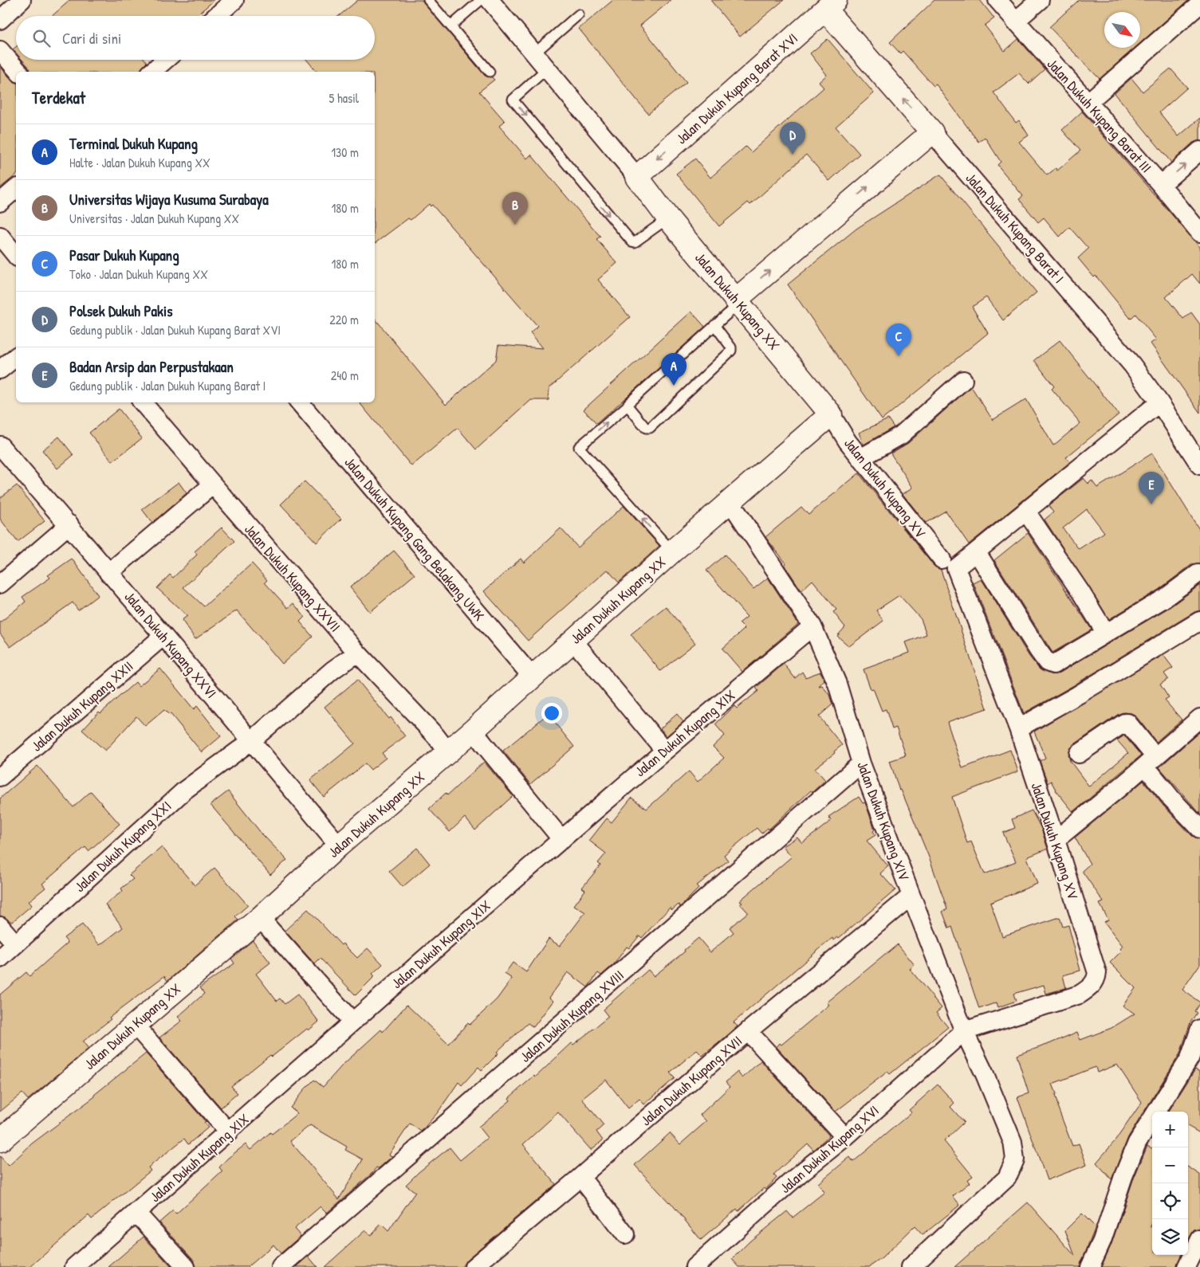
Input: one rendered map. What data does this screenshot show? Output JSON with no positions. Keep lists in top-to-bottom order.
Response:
{
  "streets": {
    "street": [
      "Jalan Dukuh Kupang Barat XVI",
      "Jalan Dukuh Kupang Barat III",
      "Jalan Dukuh Kupang Barat I",
      "Jalan Dukuh Kupang XX",
      "Jalan Dukuh Kupang XV",
      "Jalan Dukuh Kupang Gang Belakang UWK",
      "Jalan Dukuh Kupang XXVII",
      "Jalan Dukuh Kupang XXVI",
      "Jalan Dukuh Kupang XXII",
      "Jalan Dukuh Kupang XIX",
      "Jalan Dukuh Kupang XIV",
      "Jalan Dukuh Kupang XXI",
      "Jalan Dukuh Kupang XVIII",
      "Jalan Dukuh Kupang XVII",
      "Jalan Dukuh Kupang XVI"
    ]
  },
  "crossings": [
    ["Jalan Dukuh Kupang Barat XVI", "Jalan Dukuh Kupang Barat I"],
    ["Jalan Dukuh Kupang Barat XVI", "Jalan Dukuh Kupang XX"],
    ["Jalan Dukuh Kupang XX", "Jalan Dukuh Kupang XV"],
    ["Jalan Dukuh Kupang XX", "Jalan Dukuh Kupang Gang Belakang UWK"],
    ["Jalan Dukuh Kupang XX", "Jalan Dukuh Kupang XXVII"],
    ["Jalan Dukuh Kupang XX", "Jalan Dukuh Kupang XXVI"],
    ["Jalan Dukuh Kupang XX", "Jalan Dukuh Kupang XIV"],
    ["Jalan Dukuh Kupang XV", "Jalan Dukuh Kupang XIV"],
    ["Jalan Dukuh Kupang XV", "Jalan Dukuh Kupang XVI"],
    ["Jalan Dukuh Kupang XXVII", "Jalan Dukuh Kupang XXI"],
    ["Jalan Dukuh Kupang XXVI", "Jalan Dukuh Kupang XXII"],
    ["Jalan Dukuh Kupang XXVI", "Jalan Dukuh Kupang XXI"],
    ["Jalan Dukuh Kupang XIX", "Jalan Dukuh Kupang XIV"],
    ["Jalan Dukuh Kupang XIV", "Jalan Dukuh Kupang XVIII"],
    ["Jalan Dukuh Kupang XIV", "Jalan Dukuh Kupang XVII"],
    ["Jalan Dukuh Kupang XIV", "Jalan Dukuh Kupang XVI"]
  ],
  "north": "bottom right",
  "page": {
    "search": "Cari di sini",
    "heading": ["Terdekat", "5 hasil"],
    "pins": [
      "D",
      "B",
      "C",
      "A",
      "E"
    ],
    "list": [
      {
        "mark": "A",
        "name": "Terminal Dukuh Kupang",
        "note": "Halte · Jalan Dukuh Kupang XX",
        "value": "130 m"
      },
      {
        "mark": "B",
        "name": "Universitas Wijaya Kusuma Surabaya",
        "note": "Universitas · Jalan Dukuh Kupang XX",
        "value": "180 m"
      },
      {
        "mark": "C",
        "name": "Pasar Dukuh Kupang",
        "note": "Toko · Jalan Dukuh Kupang XX",
        "value": "180 m"
      },
      {
        "mark": "D",
        "name": "Polsek Dukuh Pakis",
        "note": "Gedung publik · Jalan Dukuh Kupang Barat XVI",
        "value": "220 m"
      },
      {
        "mark": "E",
        "name": "Badan Arsip dan Perpustakaan",
        "note": "Gedung publik · Jalan Dukuh Kupang Barat I",
        "value": "240 m"
      }
    ],
    "map_buttons": ["+", "−"]
  }
}
